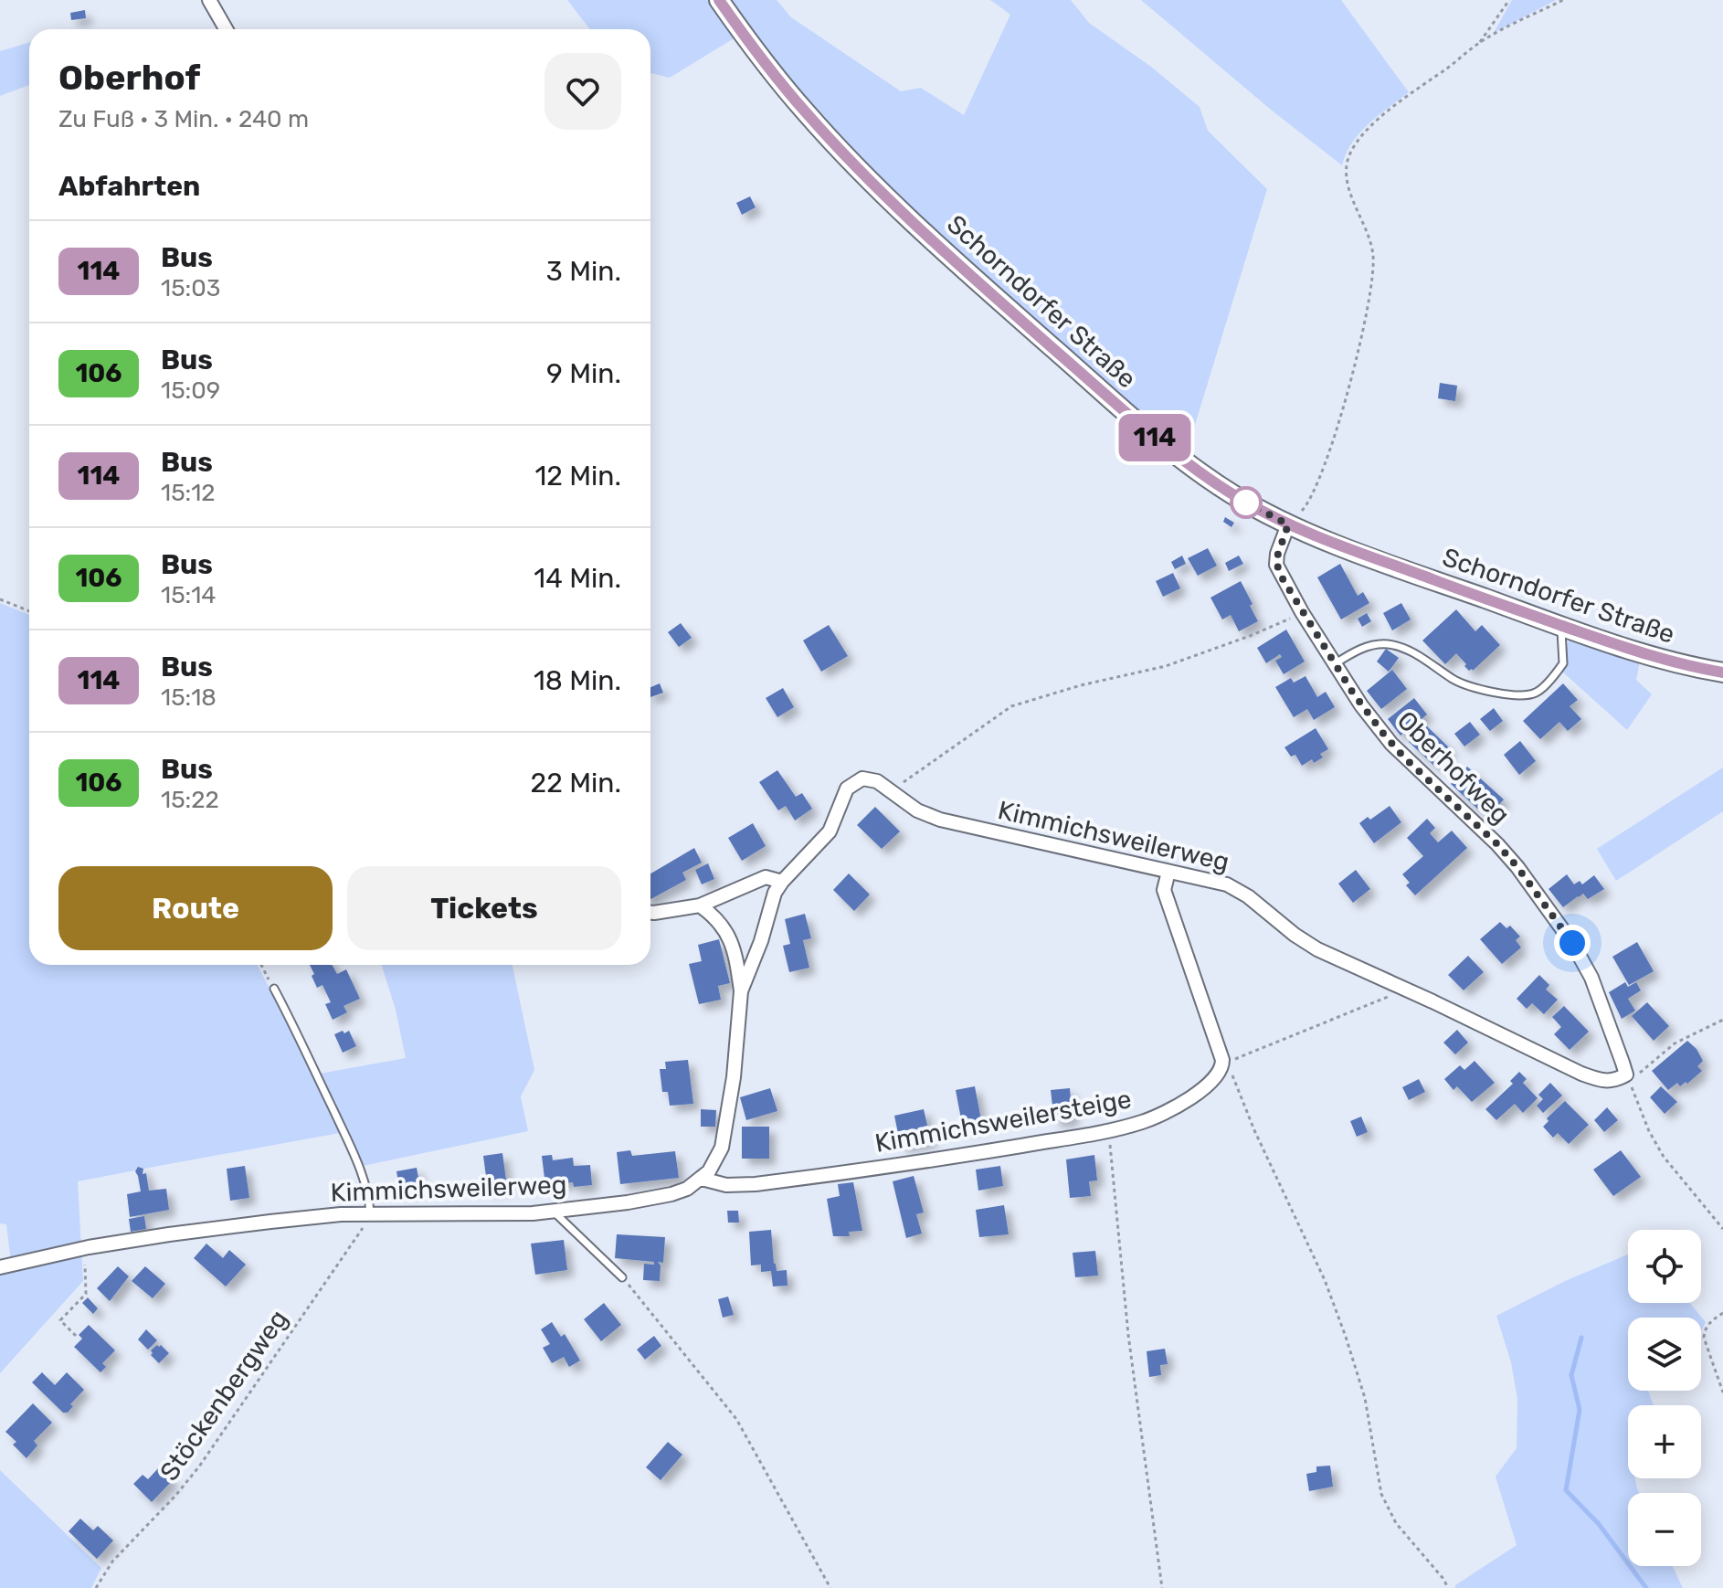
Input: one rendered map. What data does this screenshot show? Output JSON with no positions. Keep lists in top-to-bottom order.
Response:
{
  "streets": {
    "main road": ["Schorndorfer Straße"],
    "street": ["Oberhofweg", "Kimmichsweilerweg", "Kimmichsweilersteige"],
    "path": ["Stöckenbergweg"]
  },
  "crossings": [
    ["Schorndorfer Straße", "Oberhofweg"],
    ["Oberhofweg", "Kimmichsweilerweg"],
    ["Kimmichsweilerweg", "Kimmichsweilersteige"],
    ["Kimmichsweilerweg", "Stöckenbergweg"]
  ],
  "lines": ["bus line 114"],
  "page": {
    "on_map": "114",
    "heading": [
      ["Oberhof", "Zu Fuß · 3 Min. · 240 m"],
      "Abfahrten"
    ],
    "list": [
      {
        "mark": "114",
        "name": "Bus",
        "note": "15:03",
        "value": "3 Min."
      },
      {
        "mark": "106",
        "name": "Bus",
        "note": "15:09",
        "value": "9 Min."
      },
      {
        "mark": "114",
        "name": "Bus",
        "note": "15:12",
        "value": "12 Min."
      },
      {
        "mark": "106",
        "name": "Bus",
        "note": "15:14",
        "value": "14 Min."
      },
      {
        "mark": "114",
        "name": "Bus",
        "note": "15:18",
        "value": "18 Min."
      },
      {
        "mark": "106",
        "name": "Bus",
        "note": "15:22",
        "value": "22 Min."
      }
    ],
    "buttons": ["Route", "Tickets"],
    "map_buttons": ["+", "−"]
  }
}
